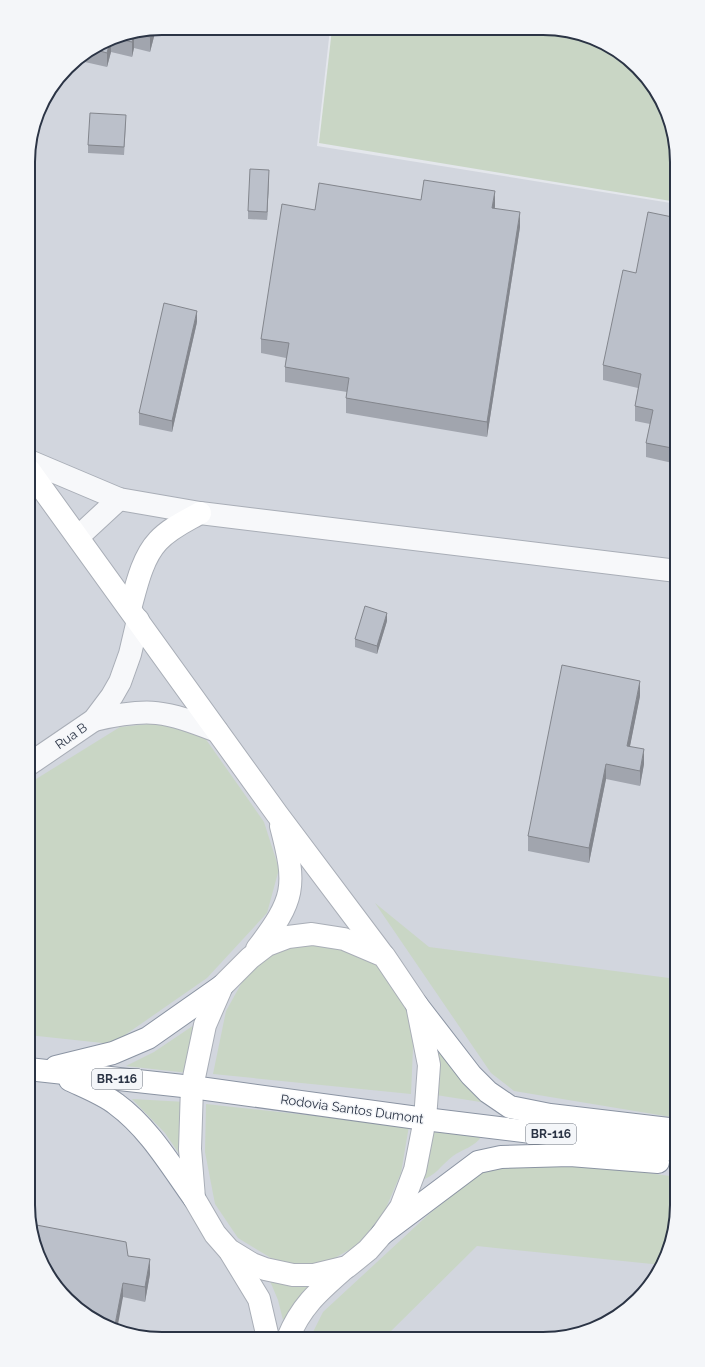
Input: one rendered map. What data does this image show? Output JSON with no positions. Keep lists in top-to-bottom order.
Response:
{
  "streets": {
    "main road": ["BR-116", "Rodovia Santos Dumont"],
    "street": ["Rua B"]
  }
}
